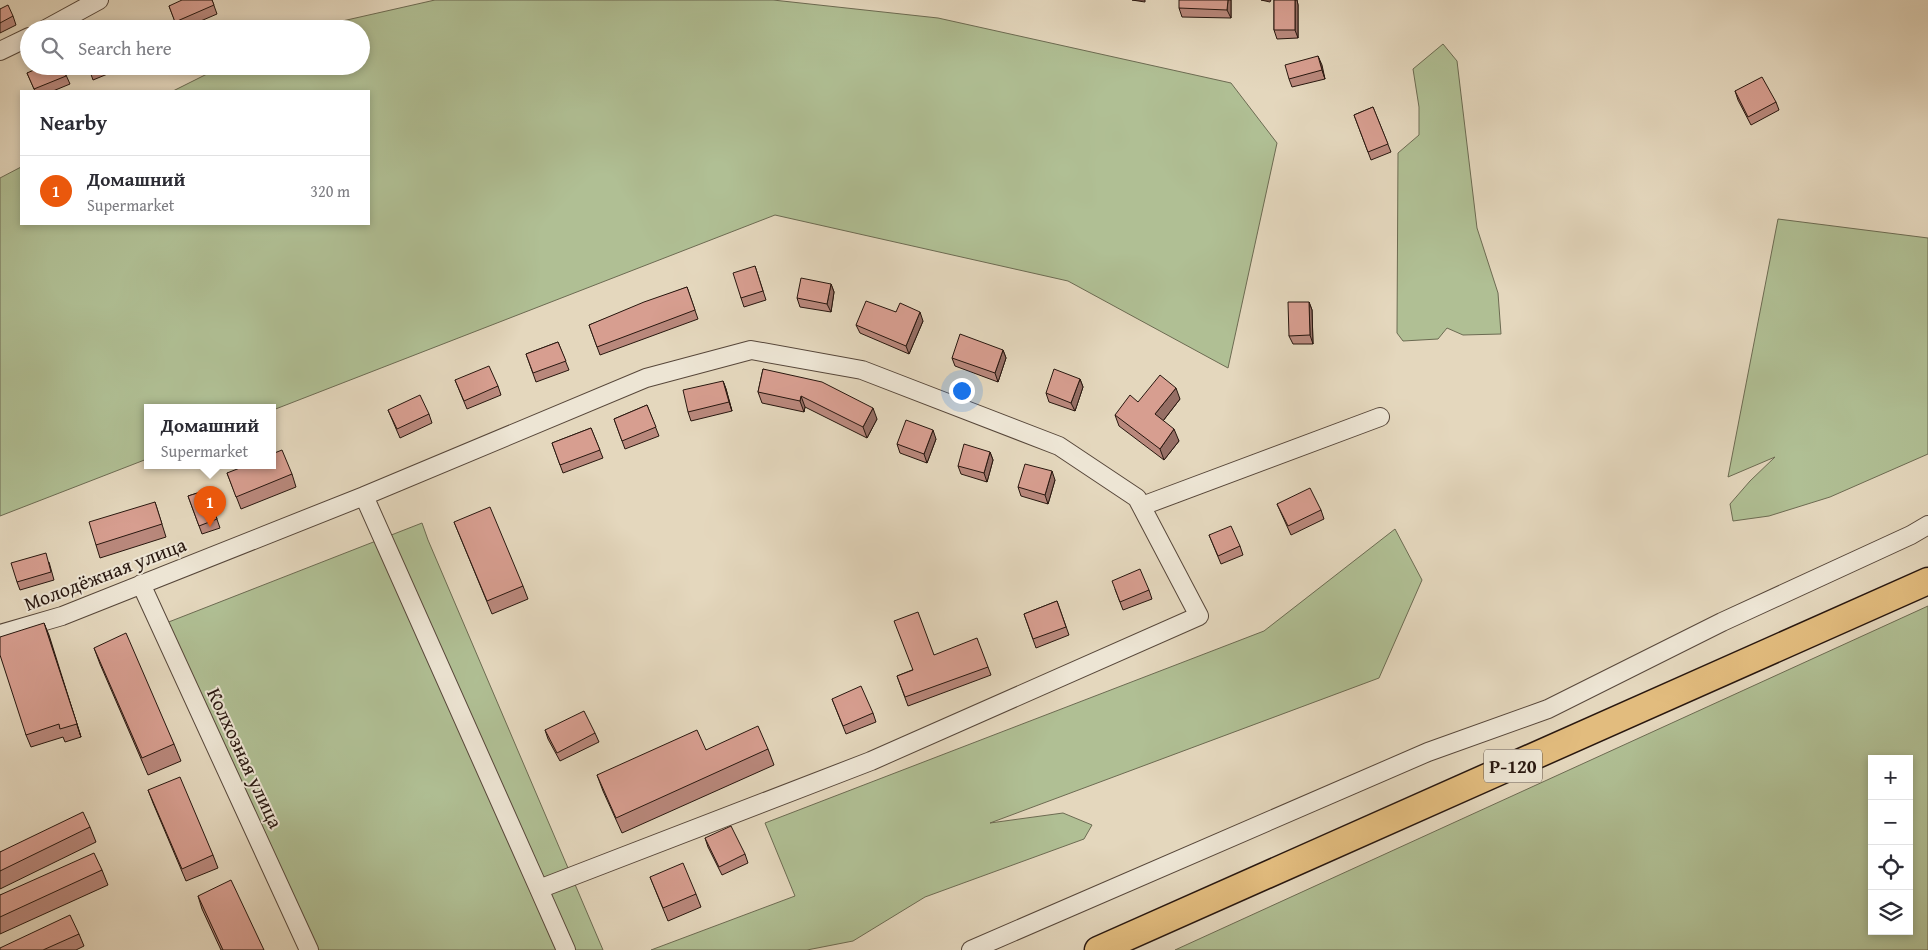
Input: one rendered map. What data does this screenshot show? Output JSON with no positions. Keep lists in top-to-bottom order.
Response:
{
  "streets": {
    "highway": ["Р-120"],
    "street": ["Молодёжная улица", "Колхозная улица"]
  },
  "crossings": [
    ["Молодёжная улица", "Колхозная улица"]
  ],
  "page": {
    "search": "Search here",
    "heading": "Nearby",
    "list": [
      {
        "mark": "1",
        "name": "Домашний",
        "note": "Supermarket",
        "value": "320 m"
      }
    ],
    "popup": ["Домашний", "Supermarket"],
    "pins": "1",
    "map_buttons": ["+", "−"]
  }
}
